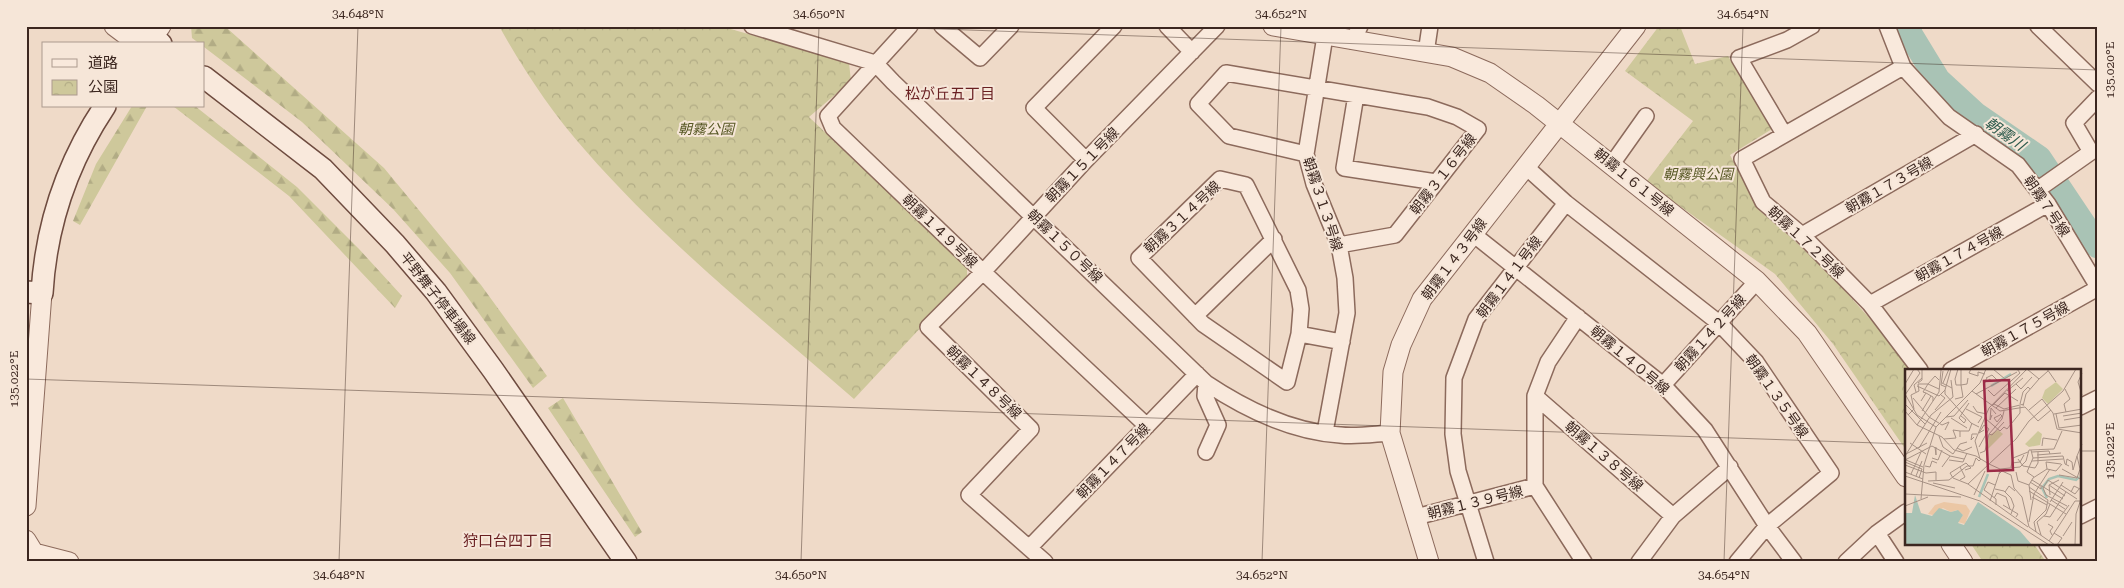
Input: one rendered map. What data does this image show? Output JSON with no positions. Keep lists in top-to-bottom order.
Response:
{
  "streets": {
    "main road": ["平野舞子停車場線"],
    "street": [
      "朝霧１５１号線",
      "朝霧３１６号線",
      "朝霧１６１号線",
      "朝霧１７３号線",
      "朝霧３１３号線",
      "朝霧７号線",
      "朝霧３１４号線",
      "朝霧１４９号線",
      "朝霧１７２号線",
      "朝霧１５０号線",
      "朝霧１７４号線",
      "朝霧１４３号線",
      "朝霧１４１号線",
      "朝霧１７５号線",
      "朝霧１４２号線",
      "朝霧１４０号線",
      "朝霧１４８号線",
      "朝霧１３５号線",
      "朝霧１３８号線",
      "朝霧１４７号線",
      "朝霧１３９号線"
    ]
  },
  "crossings": [
    ["朝霧１５１号線", "朝霧１４９号線"],
    ["朝霧１５１号線", "朝霧１５０号線"],
    ["朝霧１５１号線", "朝霧１４８号線"],
    ["朝霧３１６号線", "朝霧３１３号線"],
    ["朝霧１６１号線", "朝霧３１３号線"],
    ["朝霧１６１号線", "朝霧１４３号線"],
    ["朝霧１６１号線", "朝霧１４２号線"],
    ["朝霧１７３号線", "朝霧７号線"],
    ["朝霧１７３号線", "朝霧１７２号線"],
    ["朝霧３１３号線", "朝霧１５０号線"],
    ["朝霧７号線", "朝霧１７２号線"],
    ["朝霧７号線", "朝霧１７４号線"],
    ["朝霧７号線", "朝霧１７５号線"],
    ["朝霧１４９号線", "朝霧１５０号線"],
    ["朝霧１４９号線", "朝霧１４７号線"],
    ["朝霧１７２号線", "朝霧１７４号線"],
    ["朝霧１５０号線", "朝霧１４３号線"],
    ["朝霧１５０号線", "朝霧１４７号線"],
    ["朝霧１４３号線", "朝霧１４０号線"],
    ["朝霧１４３号線", "朝霧１３５号線"],
    ["朝霧１４３号線", "朝霧１３９号線"],
    ["朝霧１４１号線", "朝霧１４０号線"],
    ["朝霧１４１号線", "朝霧１３５号線"],
    ["朝霧１４１号線", "朝霧１３９号線"],
    ["朝霧１４２号線", "朝霧１４０号線"],
    ["朝霧１４２号線", "朝霧１３５号線"],
    ["朝霧１４０号線", "朝霧１３５号線"],
    ["朝霧１４８号線", "朝霧１４７号線"]
  ],
  "districts": ["松が丘五丁目", "狩口台四丁目"],
  "water": ["朝霧川"],
  "parks": ["朝霧公園", "朝霧興公園"],
  "legend": ["道路", "公園"],
  "coordinates": [
    "34.648°N",
    "34.650°N",
    "34.652°N",
    "34.654°N",
    "135.020°E",
    "135.022°E"
  ]
}
